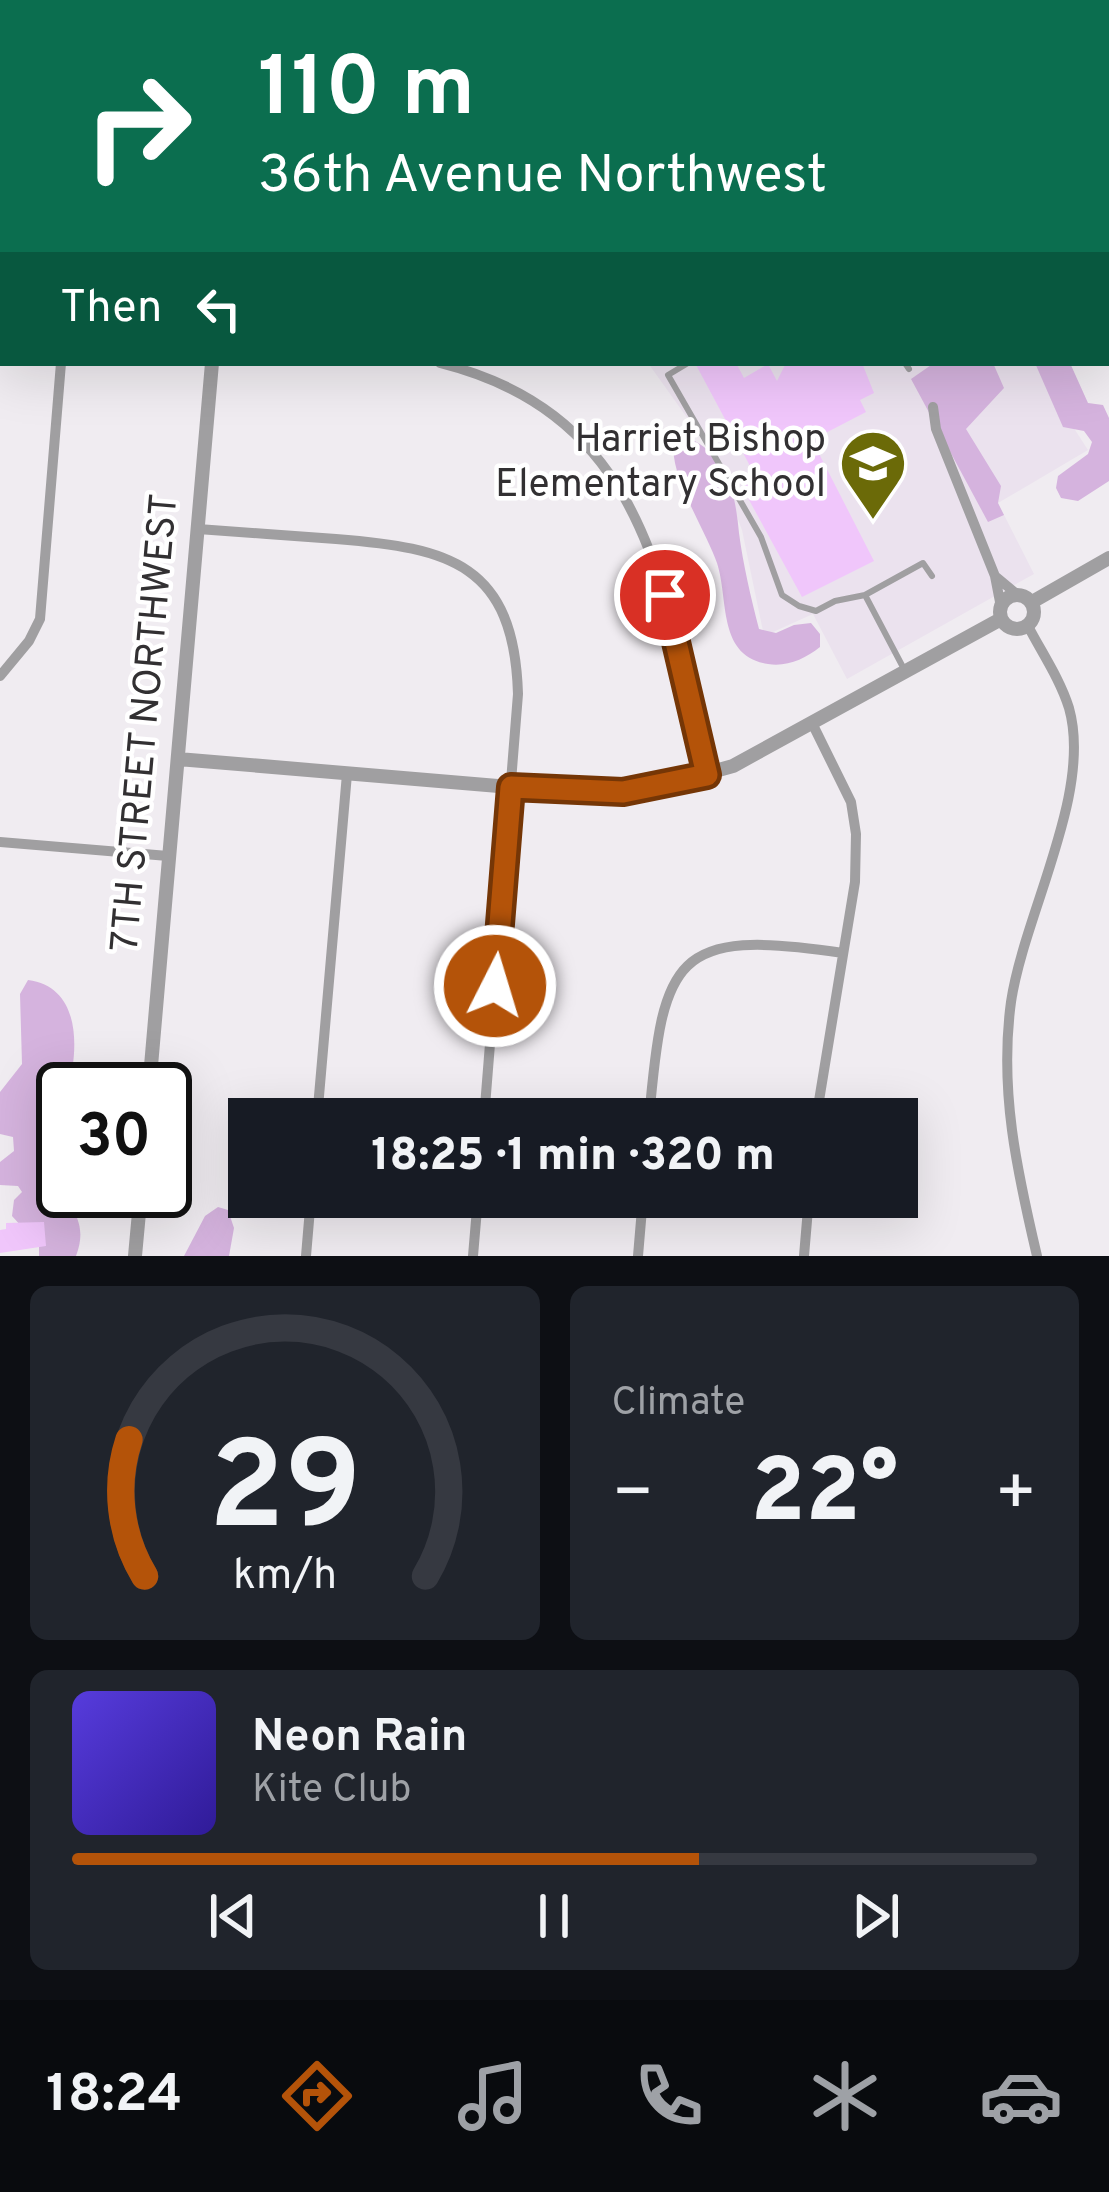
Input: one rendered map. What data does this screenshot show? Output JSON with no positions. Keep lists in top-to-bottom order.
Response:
{
  "streets": {
    "street": ["7TH STREET NORTHWEST"]
  },
  "places": {
    "school or university": ["Harriet Bishop Elementary School"]
  },
  "page": {
    "turn": ["110 m", "36th Avenue Northwest"],
    "then": "Then",
    "limit": "30",
    "trip": "18:25 · 1 min · 320 m",
    "tile": "Climate",
    "heat": ["−", "22°", "+"],
    "song": ["Neon Rain", "Kite Club"],
    "tabs": "18:24",
    "gauge": ["29", "km/h"]
  }
}
